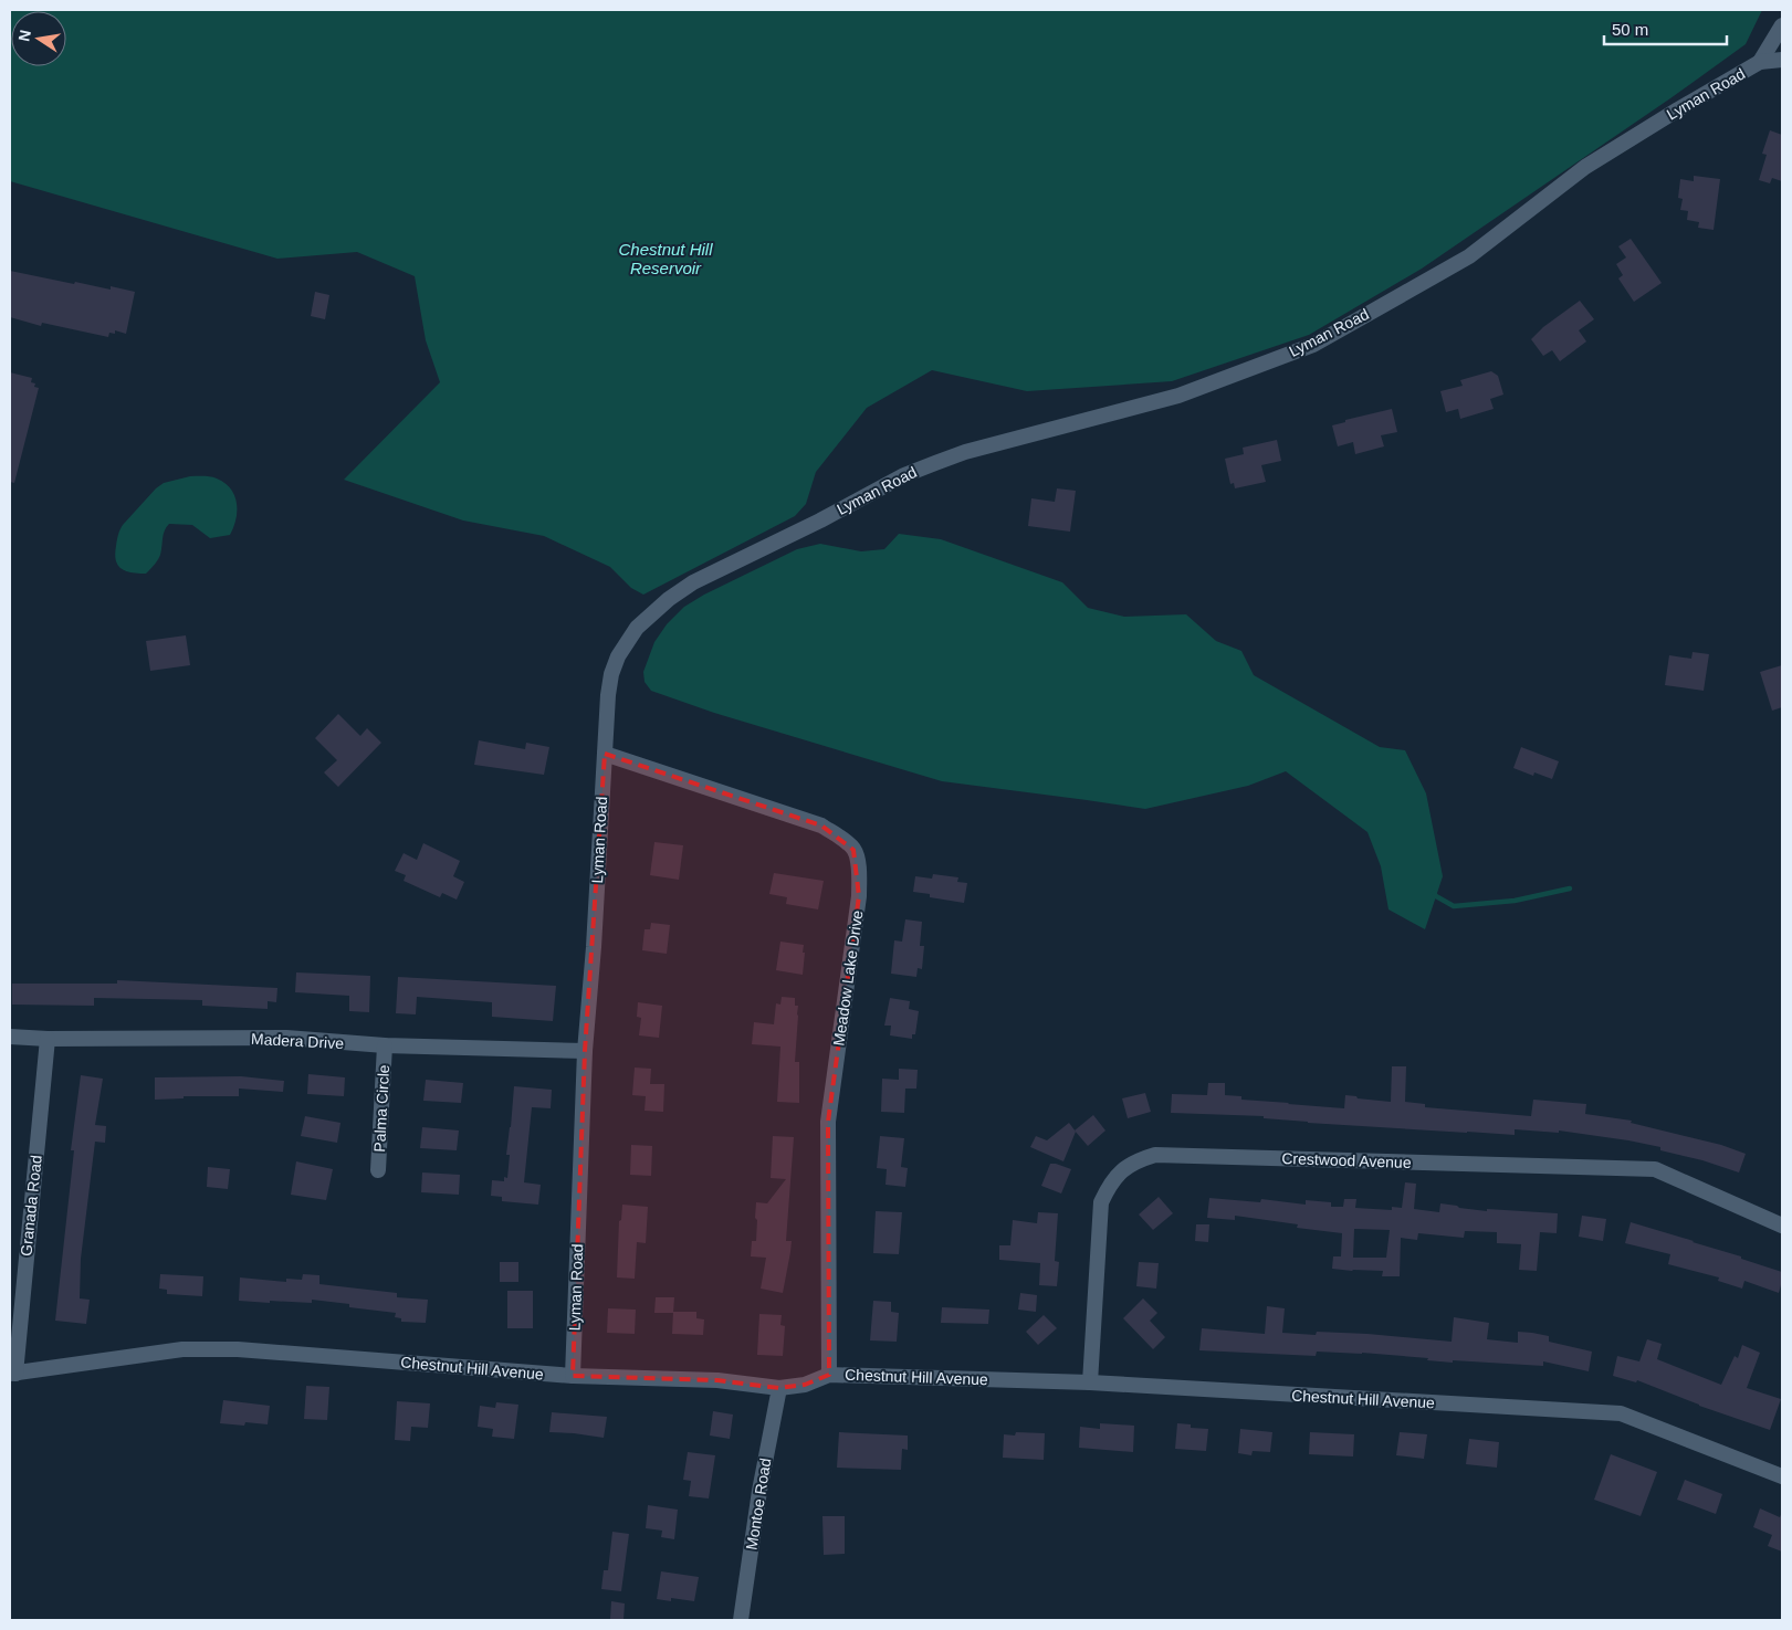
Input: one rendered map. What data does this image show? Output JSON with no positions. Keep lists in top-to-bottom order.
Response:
{
  "streets": {
    "street": [
      "Lyman Road",
      "Meadow Lake Drive",
      "Madera Drive",
      "Palma Circle",
      "Crestwood Avenue",
      "Granada Road",
      "Chestnut Hill Avenue",
      "Montoe Road"
    ]
  },
  "crossings": [
    ["Lyman Road", "Meadow Lake Drive"],
    ["Lyman Road", "Madera Drive"],
    ["Lyman Road", "Chestnut Hill Avenue"],
    ["Meadow Lake Drive", "Chestnut Hill Avenue"],
    ["Madera Drive", "Palma Circle"],
    ["Madera Drive", "Granada Road"],
    ["Crestwood Avenue", "Chestnut Hill Avenue"],
    ["Granada Road", "Chestnut Hill Avenue"],
    ["Chestnut Hill Avenue", "Montoe Road"]
  ],
  "water": ["Chestnut Hill Reservoir"],
  "scale_bar": "50 m",
  "north": "left"
}
